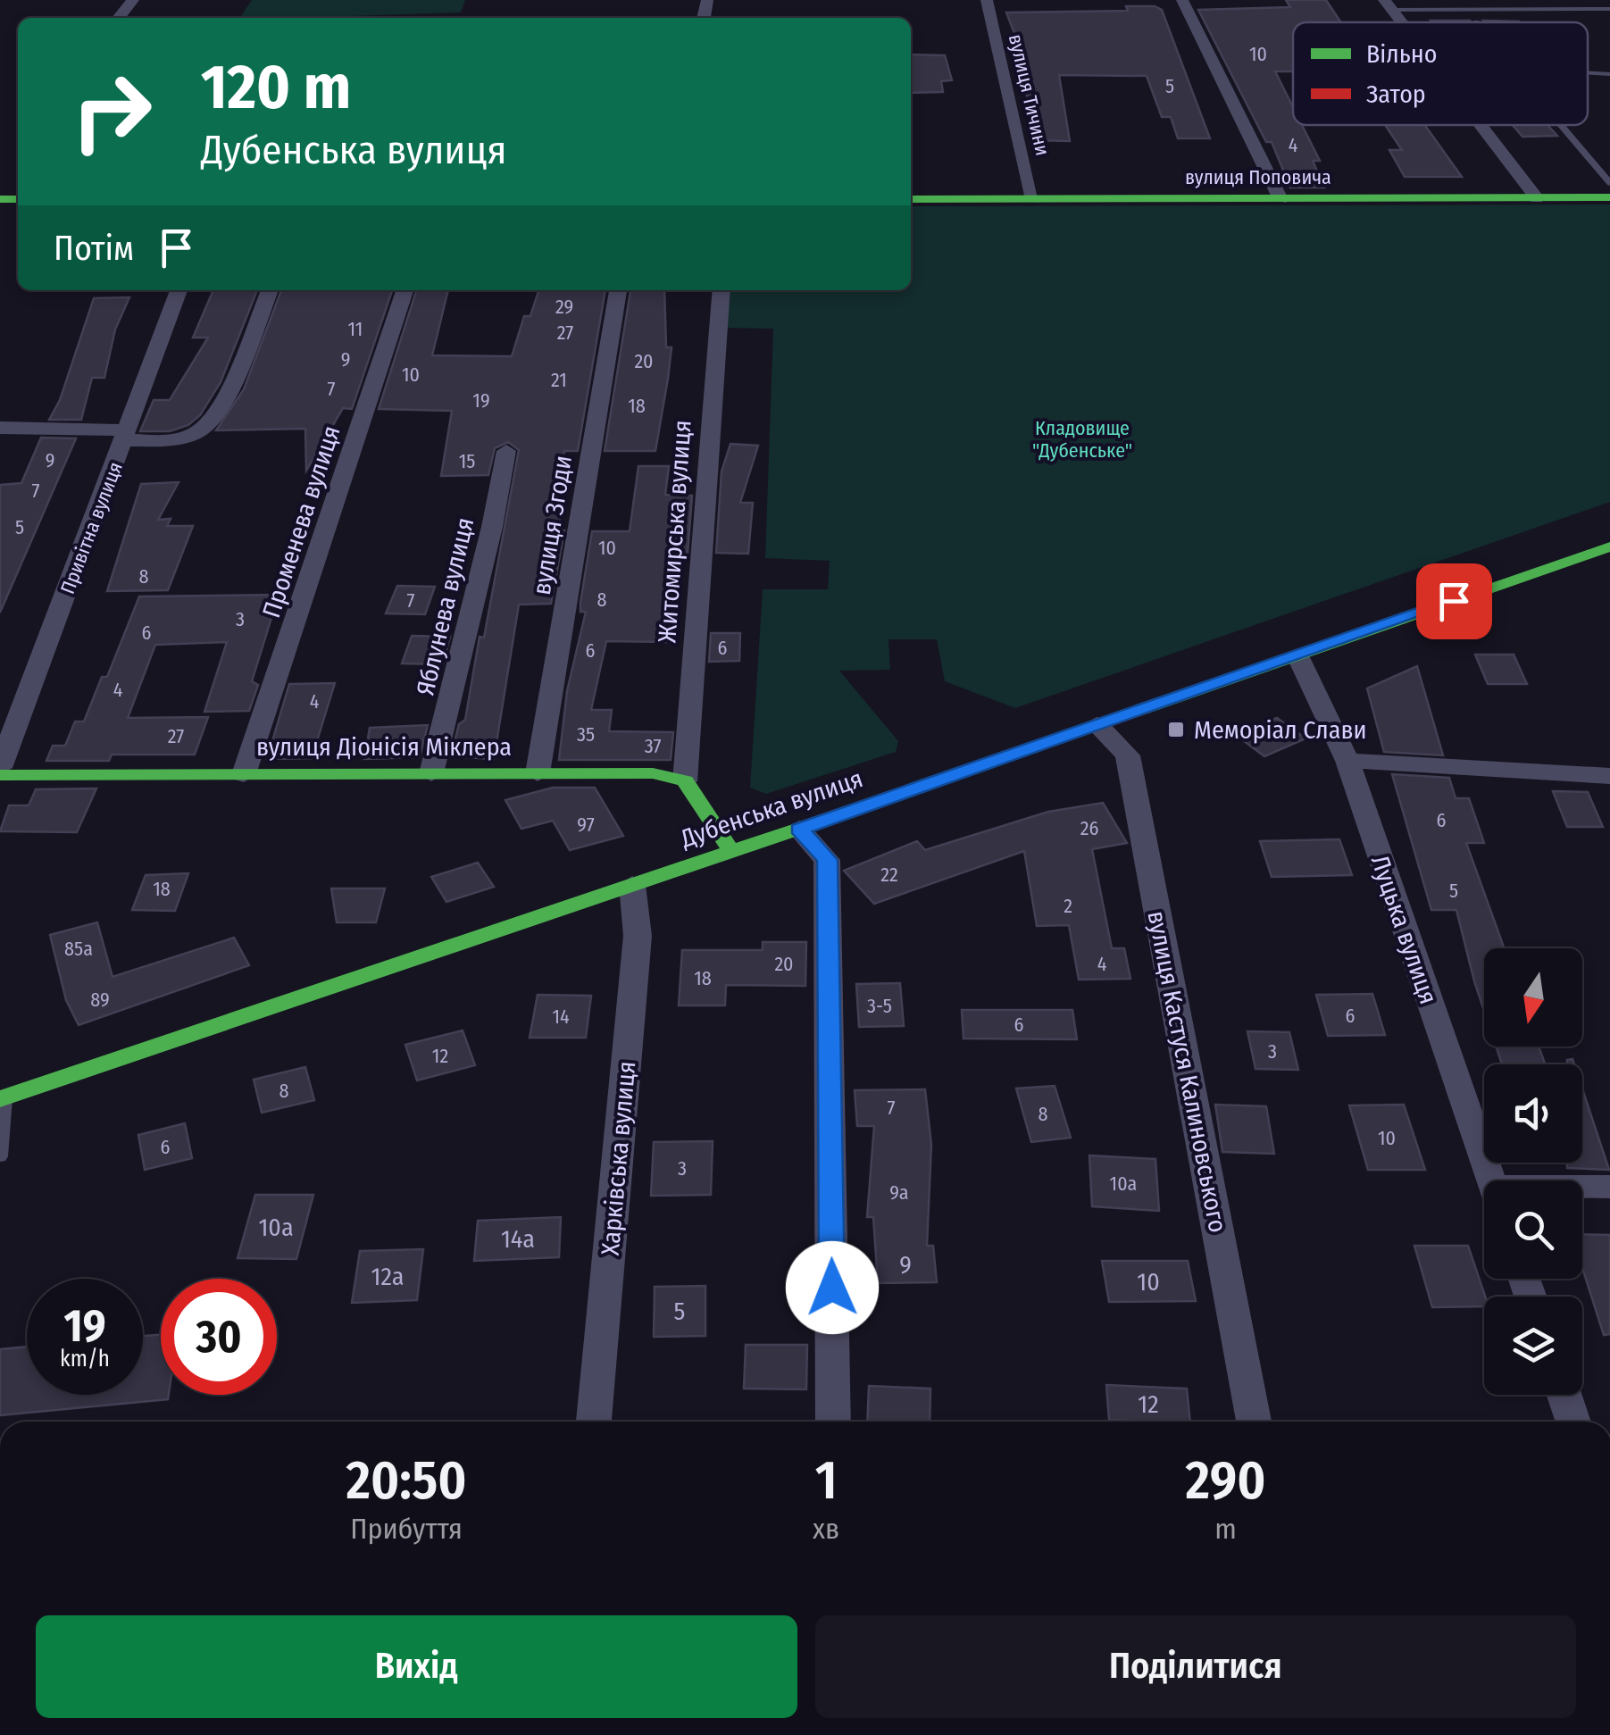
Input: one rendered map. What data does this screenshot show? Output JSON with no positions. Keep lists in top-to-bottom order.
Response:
{
  "streets": {
    "street": [
      "вулиця Тичини",
      "вулиця Поповича",
      "Променева вулиця",
      "вулиця Згоди",
      "Привітна вулиця",
      "Житомирська вулиця",
      "Яблунева вулиця",
      "вулиця Діонісія Міклера",
      "Дубенська вулиця",
      "Луцька вулиця",
      "вулиця Кастуся Калиновського",
      "Харківська вулиця"
    ]
  },
  "crossings": [
    ["вулиця Тичини", "вулиця Поповича"],
    ["Променева вулиця", "вулиця Діонісія Міклера"],
    ["вулиця Згоди", "вулиця Діонісія Міклера"],
    ["Привітна вулиця", "вулиця Діонісія Міклера"],
    ["Житомирська вулиця", "вулиця Діонісія Міклера"],
    ["Яблунева вулиця", "вулиця Діонісія Міклера"],
    ["Дубенська вулиця", "Луцька вулиця"],
    ["Дубенська вулиця", "вулиця Кастуся Калиновського"],
    ["Дубенська вулиця", "Харківська вулиця"]
  ],
  "parks": ["Кладовище \"Дубенське\""],
  "places": {
    "transit": ["Меморіал Слави"]
  },
  "house_numbers": [
    "10",
    "5",
    "4",
    "29",
    "11",
    "27",
    "9",
    "20",
    "10",
    "21",
    "7",
    "19",
    "18",
    "9",
    "15",
    "7",
    "5",
    "10",
    "8",
    "8",
    "7",
    "3",
    "6",
    "6",
    "6",
    "4",
    "4",
    "35",
    "27",
    "37",
    "6",
    "97",
    "26",
    "22",
    "18",
    "5",
    "2",
    "85а",
    "20",
    "4",
    "18",
    "89",
    "3-5",
    "6",
    "14",
    "6",
    "3",
    "12",
    "8",
    "7",
    "8",
    "10",
    "6",
    "3",
    "10а",
    "9а",
    "10а",
    "14а",
    "9",
    "12а",
    "10",
    "5",
    "12"
  ],
  "legend": ["Вільно", "Затор"],
  "north": "bottom",
  "page": {
    "turn": ["120 m", "Дубенська вулиця"],
    "then": "Потім",
    "speed": "19 km/h",
    "limit": "30",
    "eta": [
      "20:50",
      "Прибуття",
      "1",
      "хв",
      "290",
      "m"
    ],
    "buttons": ["Вихід", "Поділитися"]
  }
}
